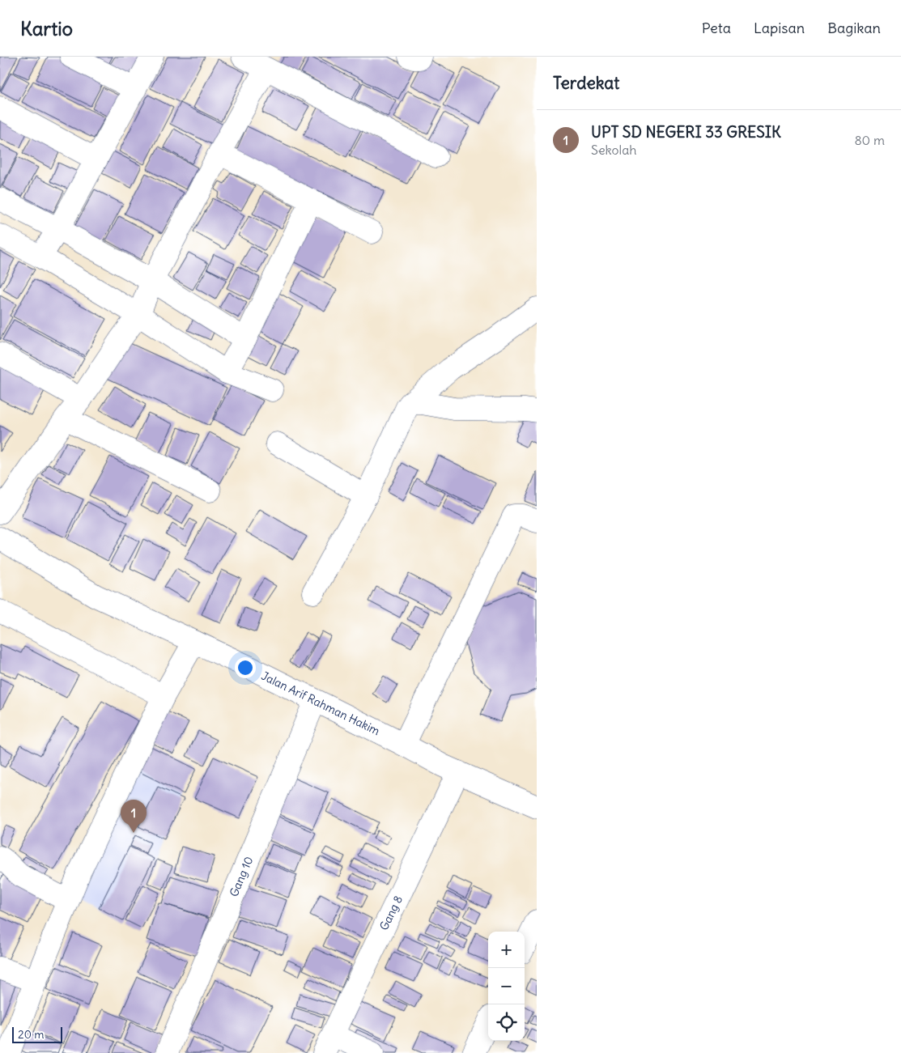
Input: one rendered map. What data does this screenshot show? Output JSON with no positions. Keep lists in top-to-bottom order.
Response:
{
  "streets": {
    "street": ["Jalan Arif Rahman Hakim", "Gang 10", "Gang 8"]
  },
  "crossings": [
    ["Jalan Arif Rahman Hakim", "Gang 10"],
    ["Jalan Arif Rahman Hakim", "Gang 8"]
  ],
  "scale_bar": "20 m",
  "page": {
    "header": "Kartio",
    "nav": ["Peta", "Lapisan", "Bagikan"],
    "heading": "Terdekat",
    "list": [
      {
        "mark": "1",
        "name": "UPT SD NEGERI 33 GRESIK",
        "note": "Sekolah",
        "value": "80 m"
      }
    ],
    "pins": "1",
    "map_buttons": ["+", "−"],
    "scale": "20 m"
  }
}
